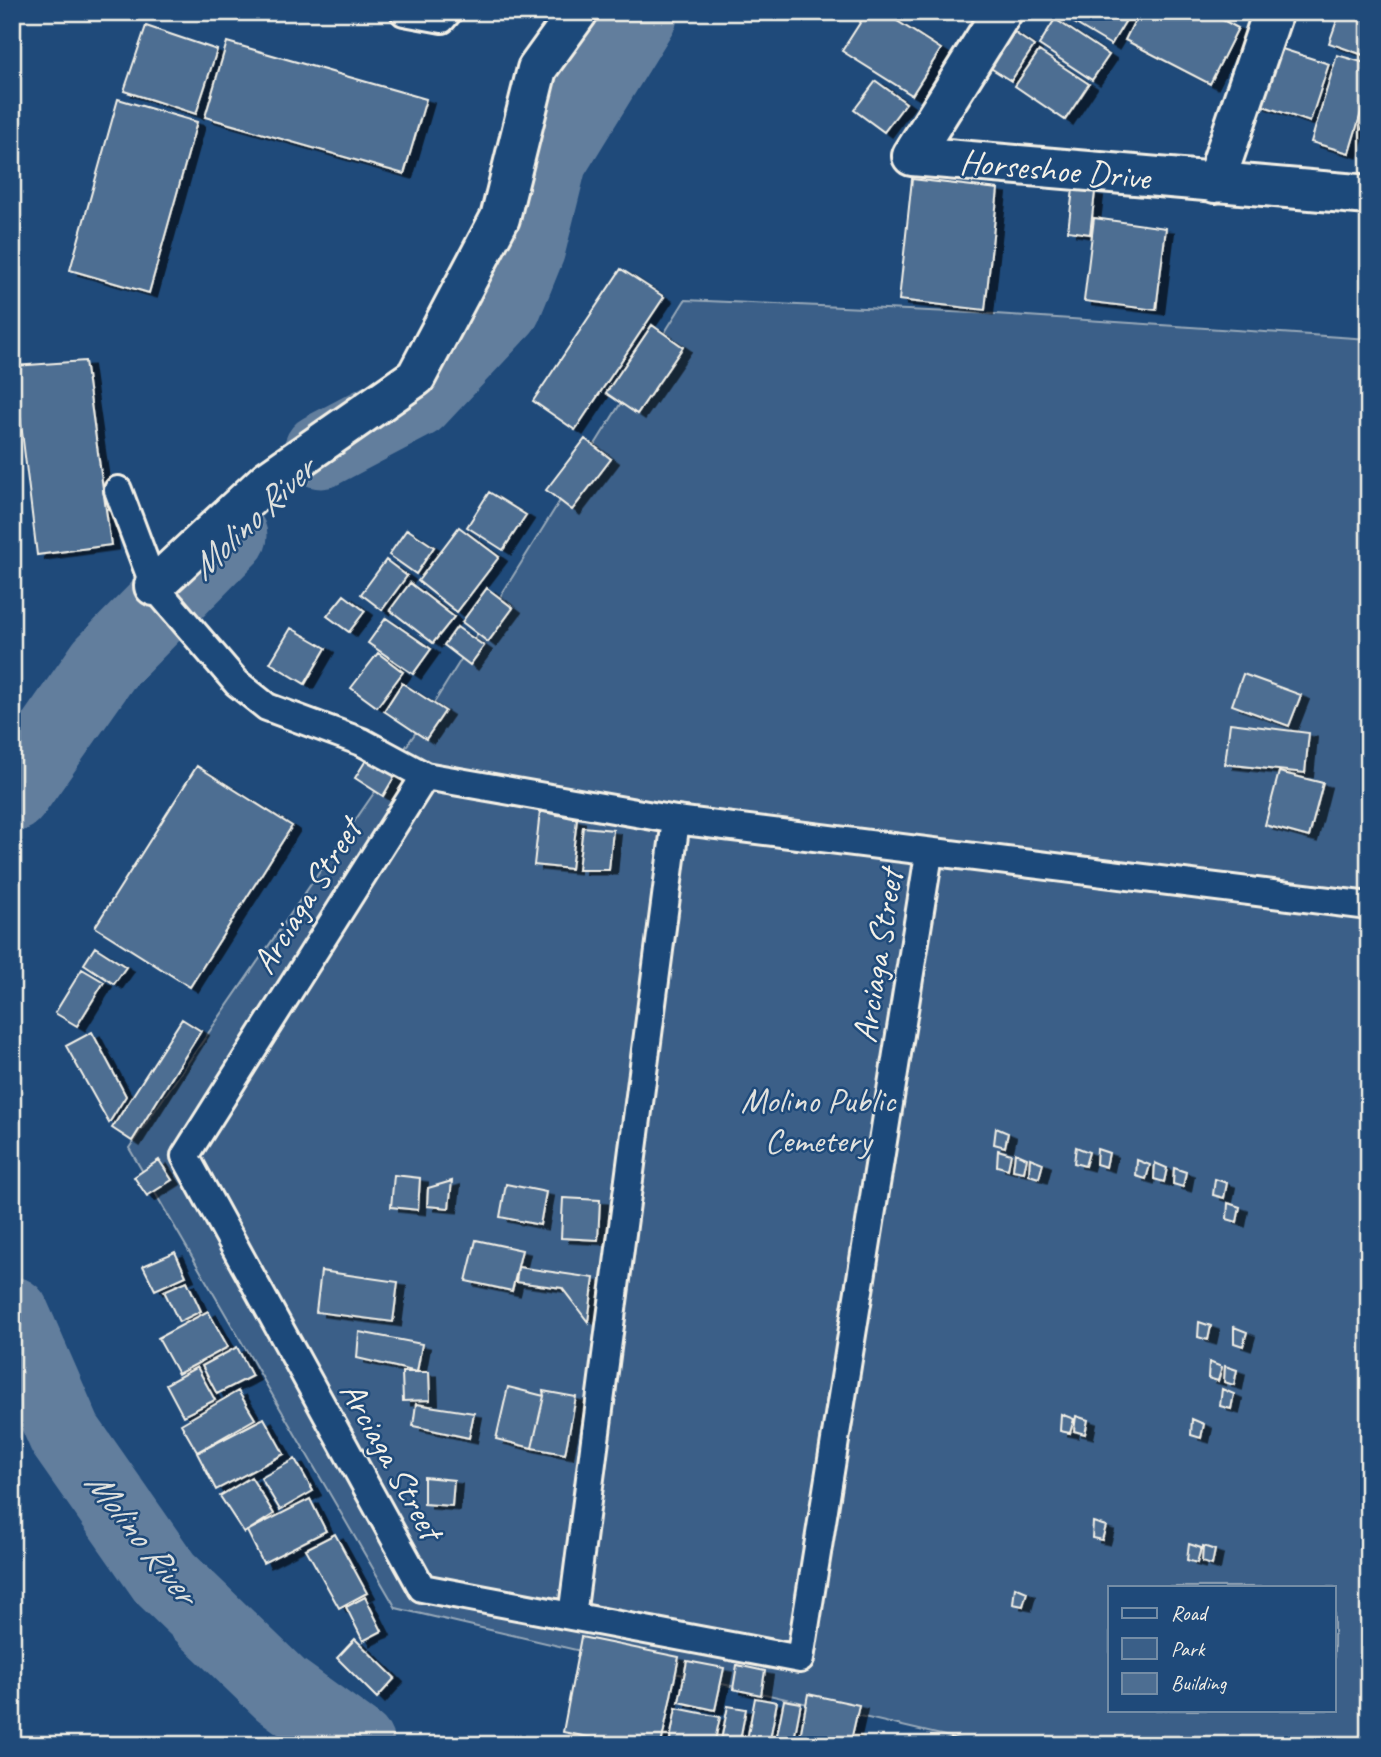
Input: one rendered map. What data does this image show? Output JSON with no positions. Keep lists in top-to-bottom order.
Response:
{
  "streets": {
    "street": ["Horseshoe Drive"],
    "lane": ["Arciaga Street"]
  },
  "water": ["Molino River"],
  "parks": ["Molino Public Cemetery"],
  "legend": ["Road", "Park", "Building"]
}
